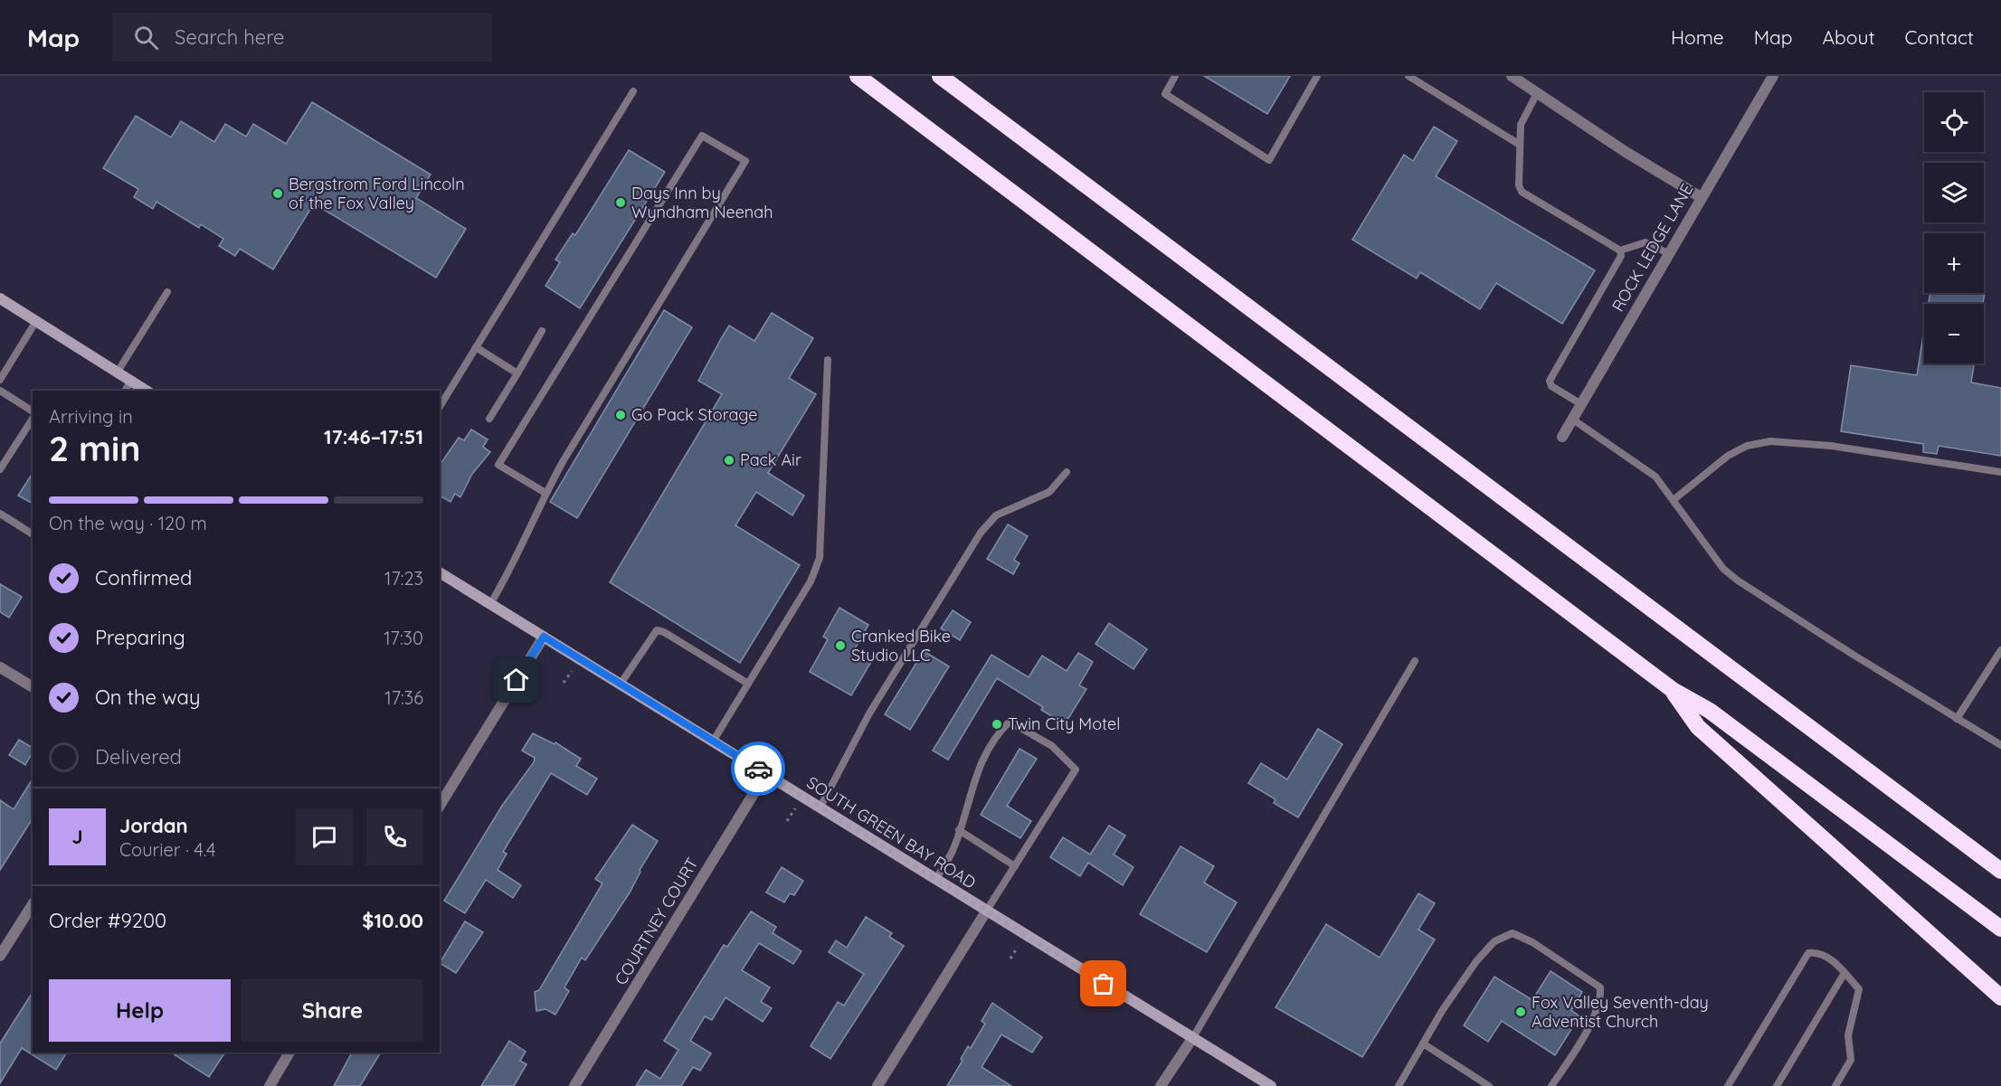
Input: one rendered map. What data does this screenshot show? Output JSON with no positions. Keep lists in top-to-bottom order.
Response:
{
  "streets": {
    "main road": ["SOUTH GREEN BAY ROAD"],
    "street": ["ROCK LEDGE LANE", "COURTNEY COURT"]
  },
  "crossings": [
    ["SOUTH GREEN BAY ROAD", "COURTNEY COURT"]
  ],
  "places": [
    "Bergstrom Ford Lincoln of the Fox Valley",
    "Days Inn by Wyndham Neenah",
    "Go Pack Storage",
    "Pack Air",
    "Cranked Bike Studio LLC",
    "Twin City Motel",
    "Fox Valley Seventh-day Adventist Church"
  ],
  "page": {
    "header": "Map",
    "search": "Search here",
    "nav": [
      "Home",
      "Map",
      "About",
      "Contact"
    ],
    "map_buttons": ["+", "−"],
    "heading": ["2 min", "Arriving in", "17:46–17:51"],
    "panel": [
      "Jordan",
      "Courier · 4.4",
      "Order #9200",
      "$10.00"
    ],
    "bar": "On the way · 120 m",
    "list": [
      ["Confirmed", "17:23"],
      ["Preparing", "17:30"],
      ["On the way", "17:36"],
      "Delivered"
    ],
    "round": "J",
    "buttons": ["Help", "Share"]
  }
}
